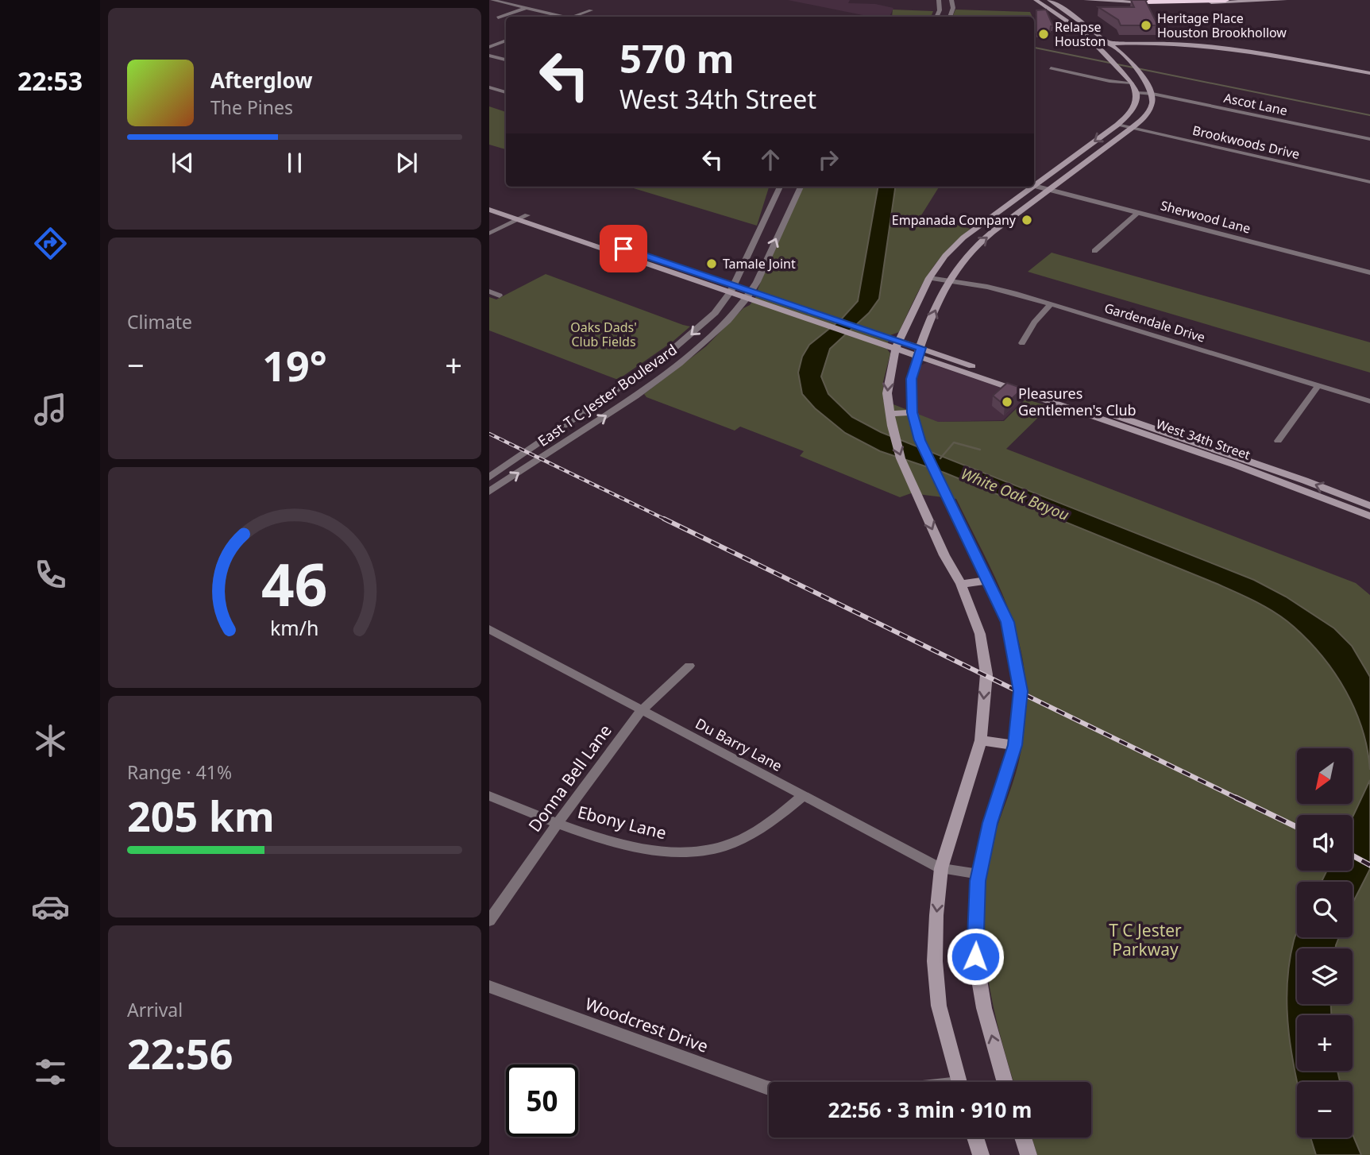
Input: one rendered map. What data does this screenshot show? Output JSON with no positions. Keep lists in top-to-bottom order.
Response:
{
  "streets": {
    "main road": ["West 34th Street"],
    "street": [
      "Ascot Lane",
      "Brookwoods Drive",
      "Sherwood Lane",
      "Gardendale Drive",
      "East T C Jester Boulevard",
      "Du Barry Lane",
      "Donna Bell Lane",
      "Ebony Lane",
      "Woodcrest Drive"
    ]
  },
  "crossings": [
    ["East T C Jester Boulevard", "West 34th Street"],
    ["Du Barry Lane", "Donna Bell Lane"],
    ["Du Barry Lane", "Ebony Lane"],
    ["Donna Bell Lane", "Ebony Lane"]
  ],
  "water": ["White Oak Bayou"],
  "parks": ["Oaks Dads' Club Fields", "T C Jester Parkway"],
  "places": [
    "Heritage Place Houston Brookhollow",
    "Relapse Houston",
    "Empanada Company",
    "Tamale Joint",
    "Pleasures Gentlemen's Club"
  ],
  "north": "bottom left",
  "page": {
    "tabs": "22:53",
    "turn": ["570 m", "West 34th Street"],
    "song": ["Afterglow", "The Pines"],
    "tile": [
      "Climate",
      ["Range · 41%", "205 km"],
      ["Arrival", "22:56"]
    ],
    "heat": ["−", "19°", "+"],
    "map_buttons": ["+", "−"],
    "limit": "50",
    "trip": "22:56 · 3 min · 910 m",
    "gauge": ["46", "km/h"]
  }
}
